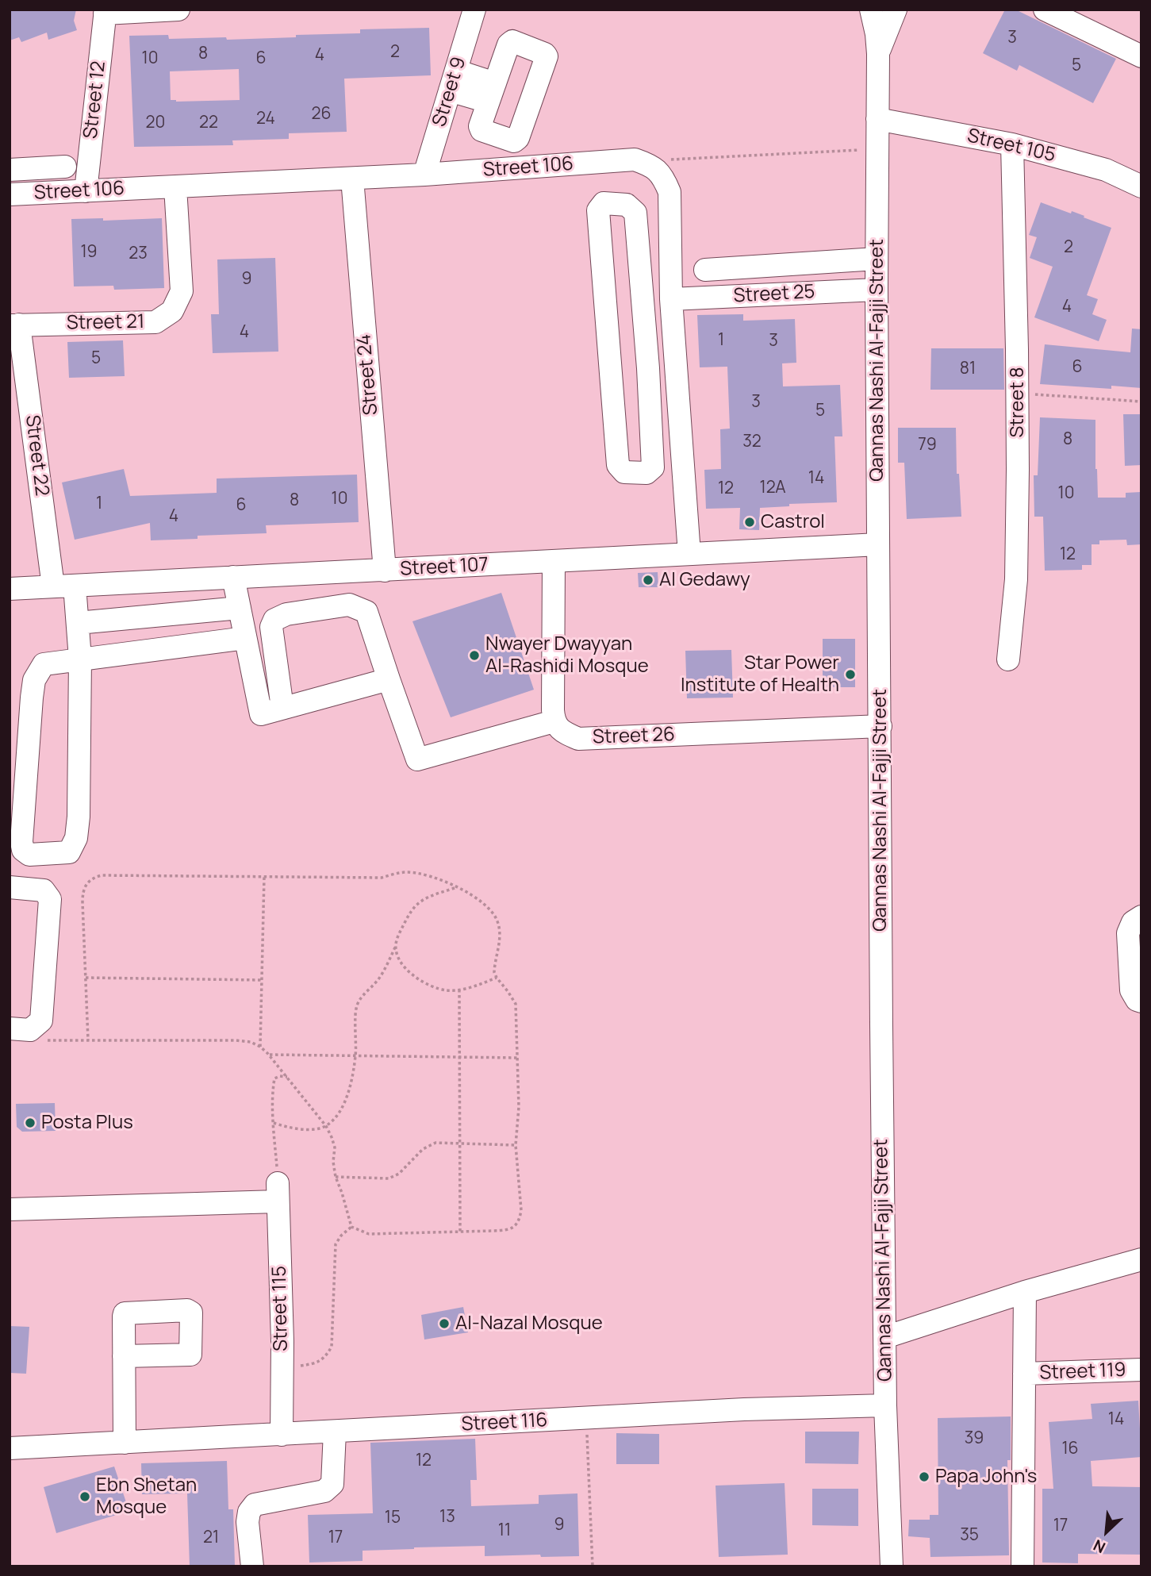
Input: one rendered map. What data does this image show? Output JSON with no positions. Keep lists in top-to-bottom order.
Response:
{
  "streets": {
    "street": [
      "Street 9",
      "Street 12",
      "Street 105",
      "Street 106",
      "Street 25",
      "Street 21",
      "Qannas Nashi Al-Fajji Street",
      "Street 24",
      "Street 8",
      "Street 22",
      "Street 107",
      "Street 26",
      "Street 115",
      "Street 119",
      "Street 116"
    ]
  },
  "crossings": [
    ["Street 9", "Street 106"],
    ["Street 12", "Street 106"],
    ["Street 105", "Qannas Nashi Al-Fajji Street"],
    ["Street 105", "Street 8"],
    ["Street 106", "Street 21"],
    ["Street 106", "Street 24"],
    ["Street 25", "Qannas Nashi Al-Fajji Street"],
    ["Street 21", "Street 22"],
    ["Qannas Nashi Al-Fajji Street", "Street 107"],
    ["Qannas Nashi Al-Fajji Street", "Street 26"],
    ["Qannas Nashi Al-Fajji Street", "Street 116"],
    ["Street 24", "Street 107"],
    ["Street 22", "Street 107"],
    ["Street 115", "Street 116"]
  ],
  "places": [
    "Castrol",
    "Al Gedawy",
    "Nwayer Dwayyan Al-Rashidi Mosque",
    "Star Power Institute of Health",
    "Posta Plus",
    "Al-Nazal Mosque",
    "Papa John's",
    "Ebn Shetan Mosque"
  ],
  "house_numbers": [
    "3",
    "2",
    "8",
    "4",
    "10",
    "6",
    "5",
    "26",
    "24",
    "20",
    "22",
    "2",
    "19",
    "23",
    "9",
    "4",
    "4",
    "1",
    "3",
    "5",
    "6",
    "81",
    "3",
    "5",
    "8",
    "32",
    "79",
    "14",
    "12A",
    "12",
    "10",
    "10",
    "8",
    "1",
    "6",
    "4",
    "12",
    "14",
    "39",
    "16",
    "12",
    "13",
    "15",
    "9",
    "17",
    "11",
    "35",
    "21",
    "17"
  ],
  "north": "bottom left"
}
